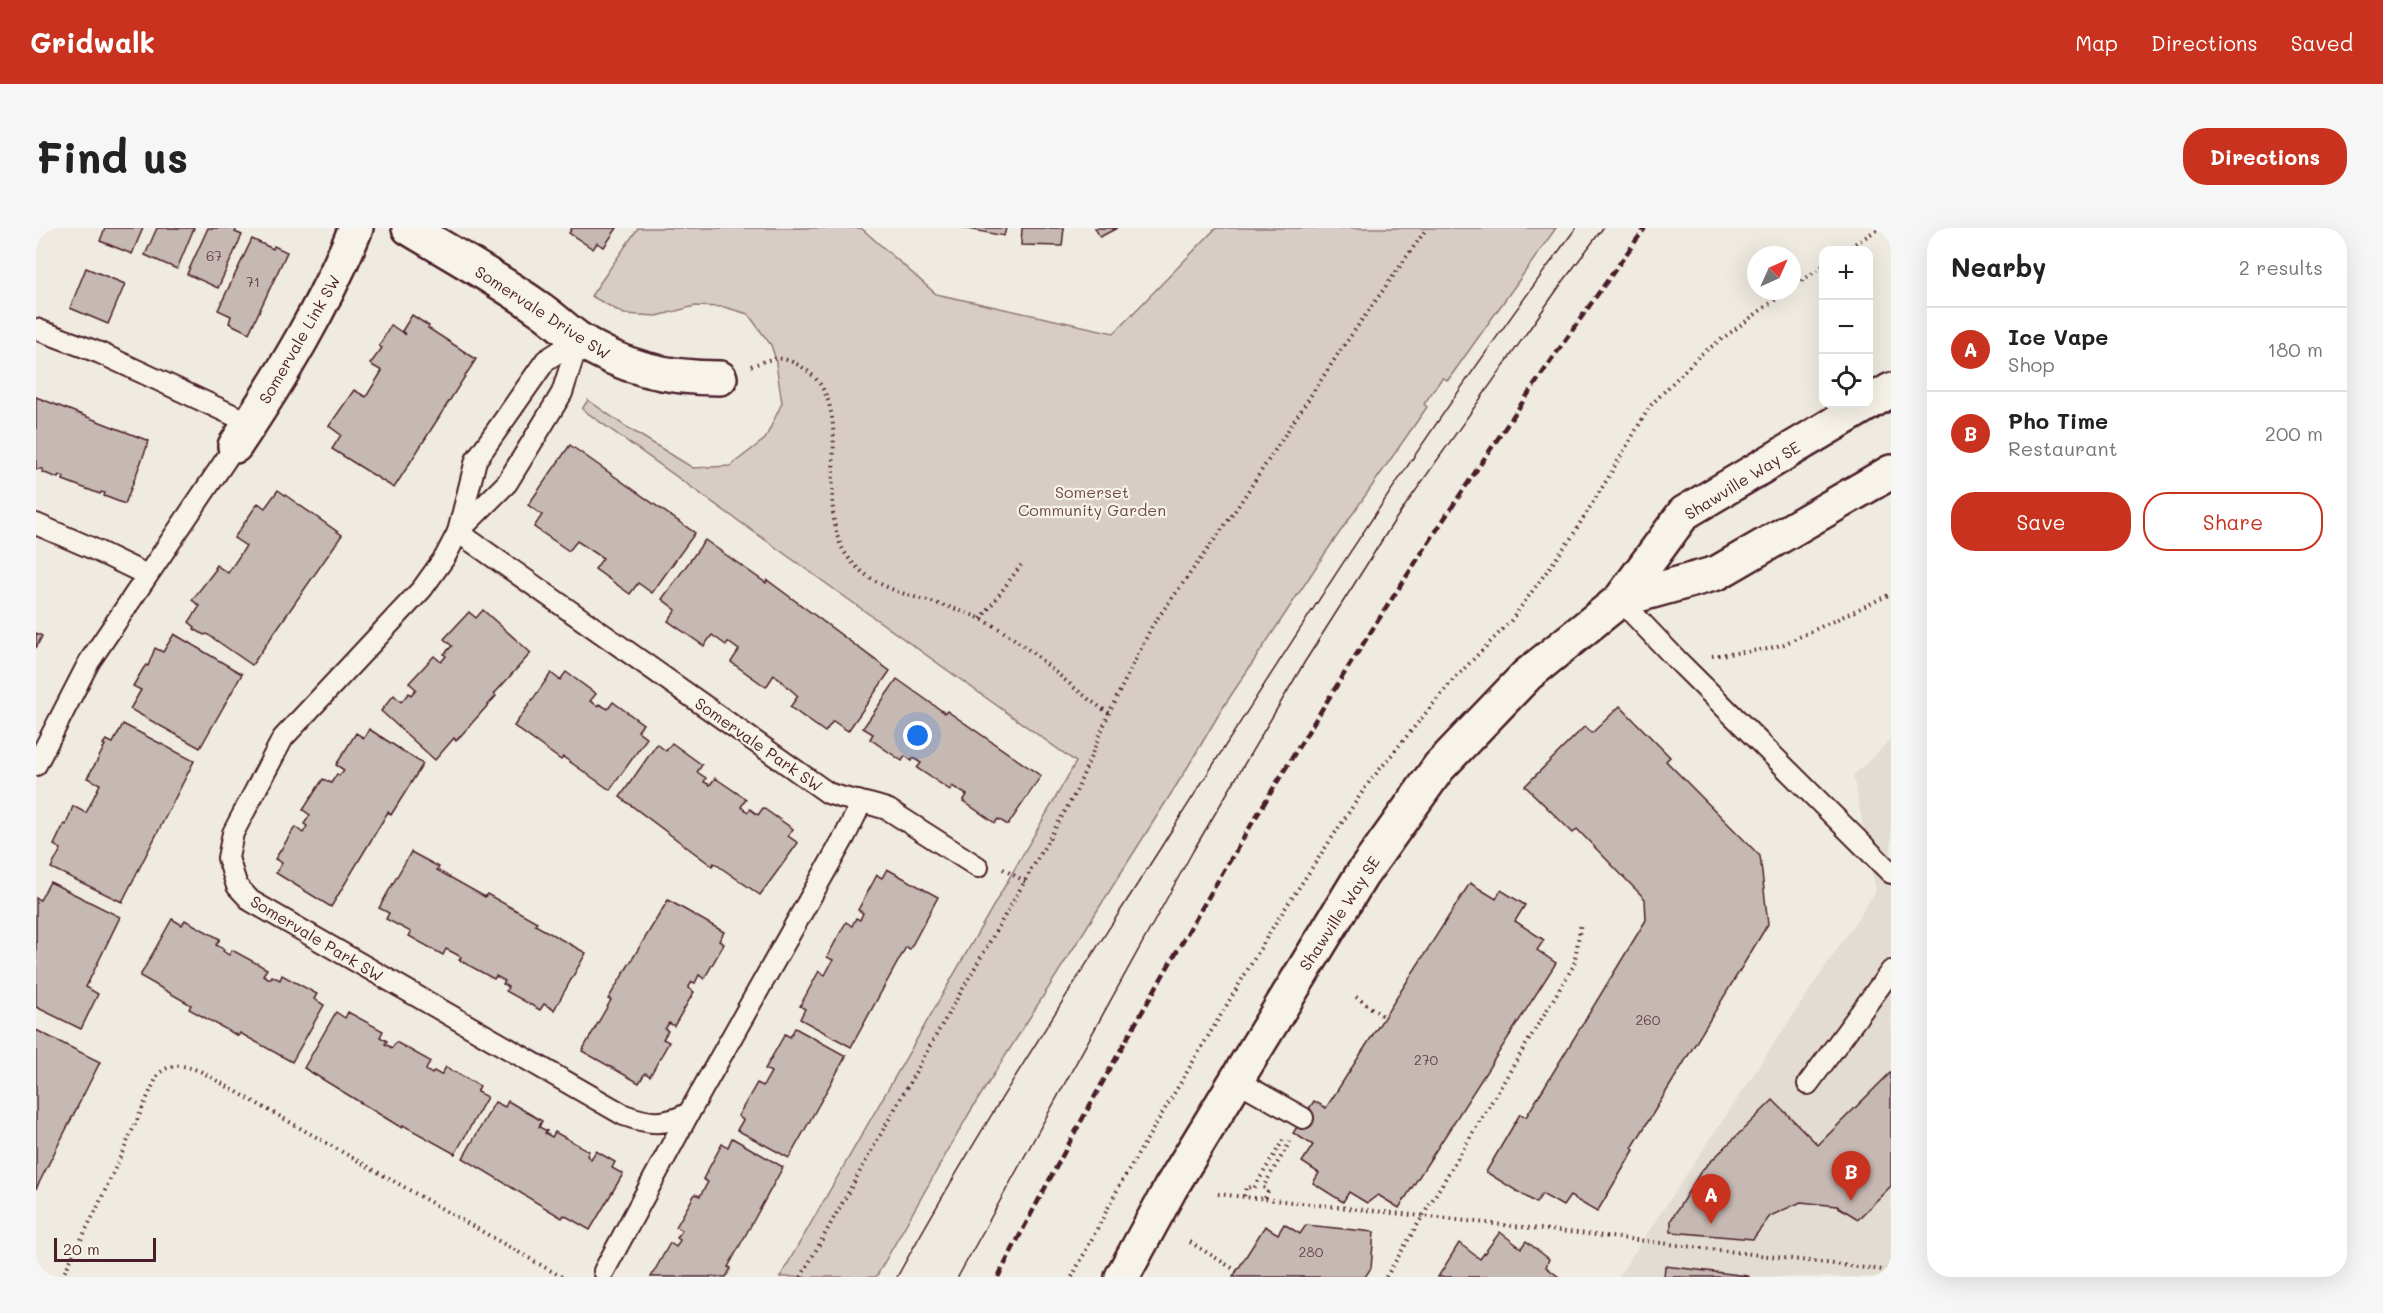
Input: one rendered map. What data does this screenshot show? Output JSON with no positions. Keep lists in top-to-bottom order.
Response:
{
  "streets": {
    "street": ["Somervale Drive SW", "Somervale Link SW", "Shawville Way SE"],
    "lane": ["Somervale Park SW"]
  },
  "crossings": [
    ["Somervale Drive SW", "Somervale Park SW"]
  ],
  "parks": ["Somerset Community Garden"],
  "house_numbers": [
    "67",
    "71",
    "260",
    "270",
    "280"
  ],
  "scale_bar": "20 m",
  "north": "top right",
  "page": {
    "header": "Gridwalk",
    "nav": ["Map", "Directions", "Saved"],
    "buttons": [
      "Directions",
      ["Save", "Share"]
    ],
    "title": "Find us",
    "heading": ["Nearby", "2 results"],
    "map_buttons": ["+", "−"],
    "list": [
      {
        "mark": "A",
        "name": "Ice Vape",
        "note": "Shop",
        "value": "180 m"
      },
      {
        "mark": "B",
        "name": "Pho Time",
        "note": "Restaurant",
        "value": "200 m"
      }
    ],
    "pins": ["B", "A"],
    "scale": "20 m"
  }
}
